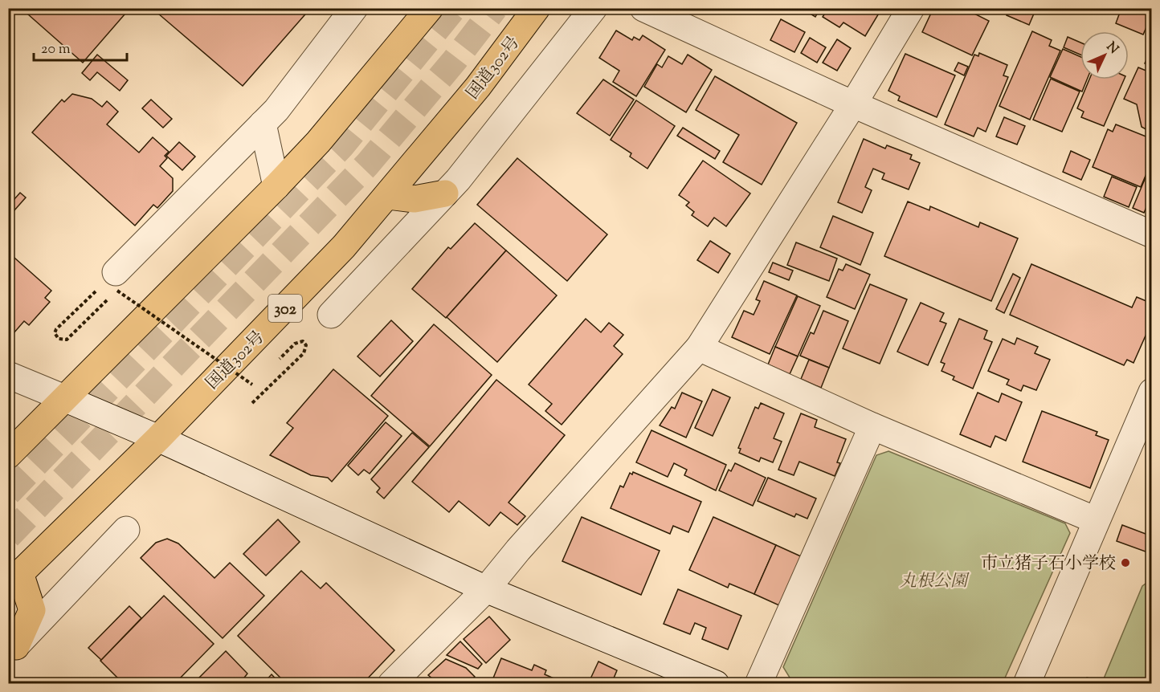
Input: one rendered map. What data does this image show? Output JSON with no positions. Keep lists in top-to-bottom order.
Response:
{
  "streets": {
    "highway": ["国道302号", "302"]
  },
  "parks": ["丸根公園"],
  "places": ["市立猪子石小学校"],
  "scale_bar": "20 m",
  "north": "top right"
}
